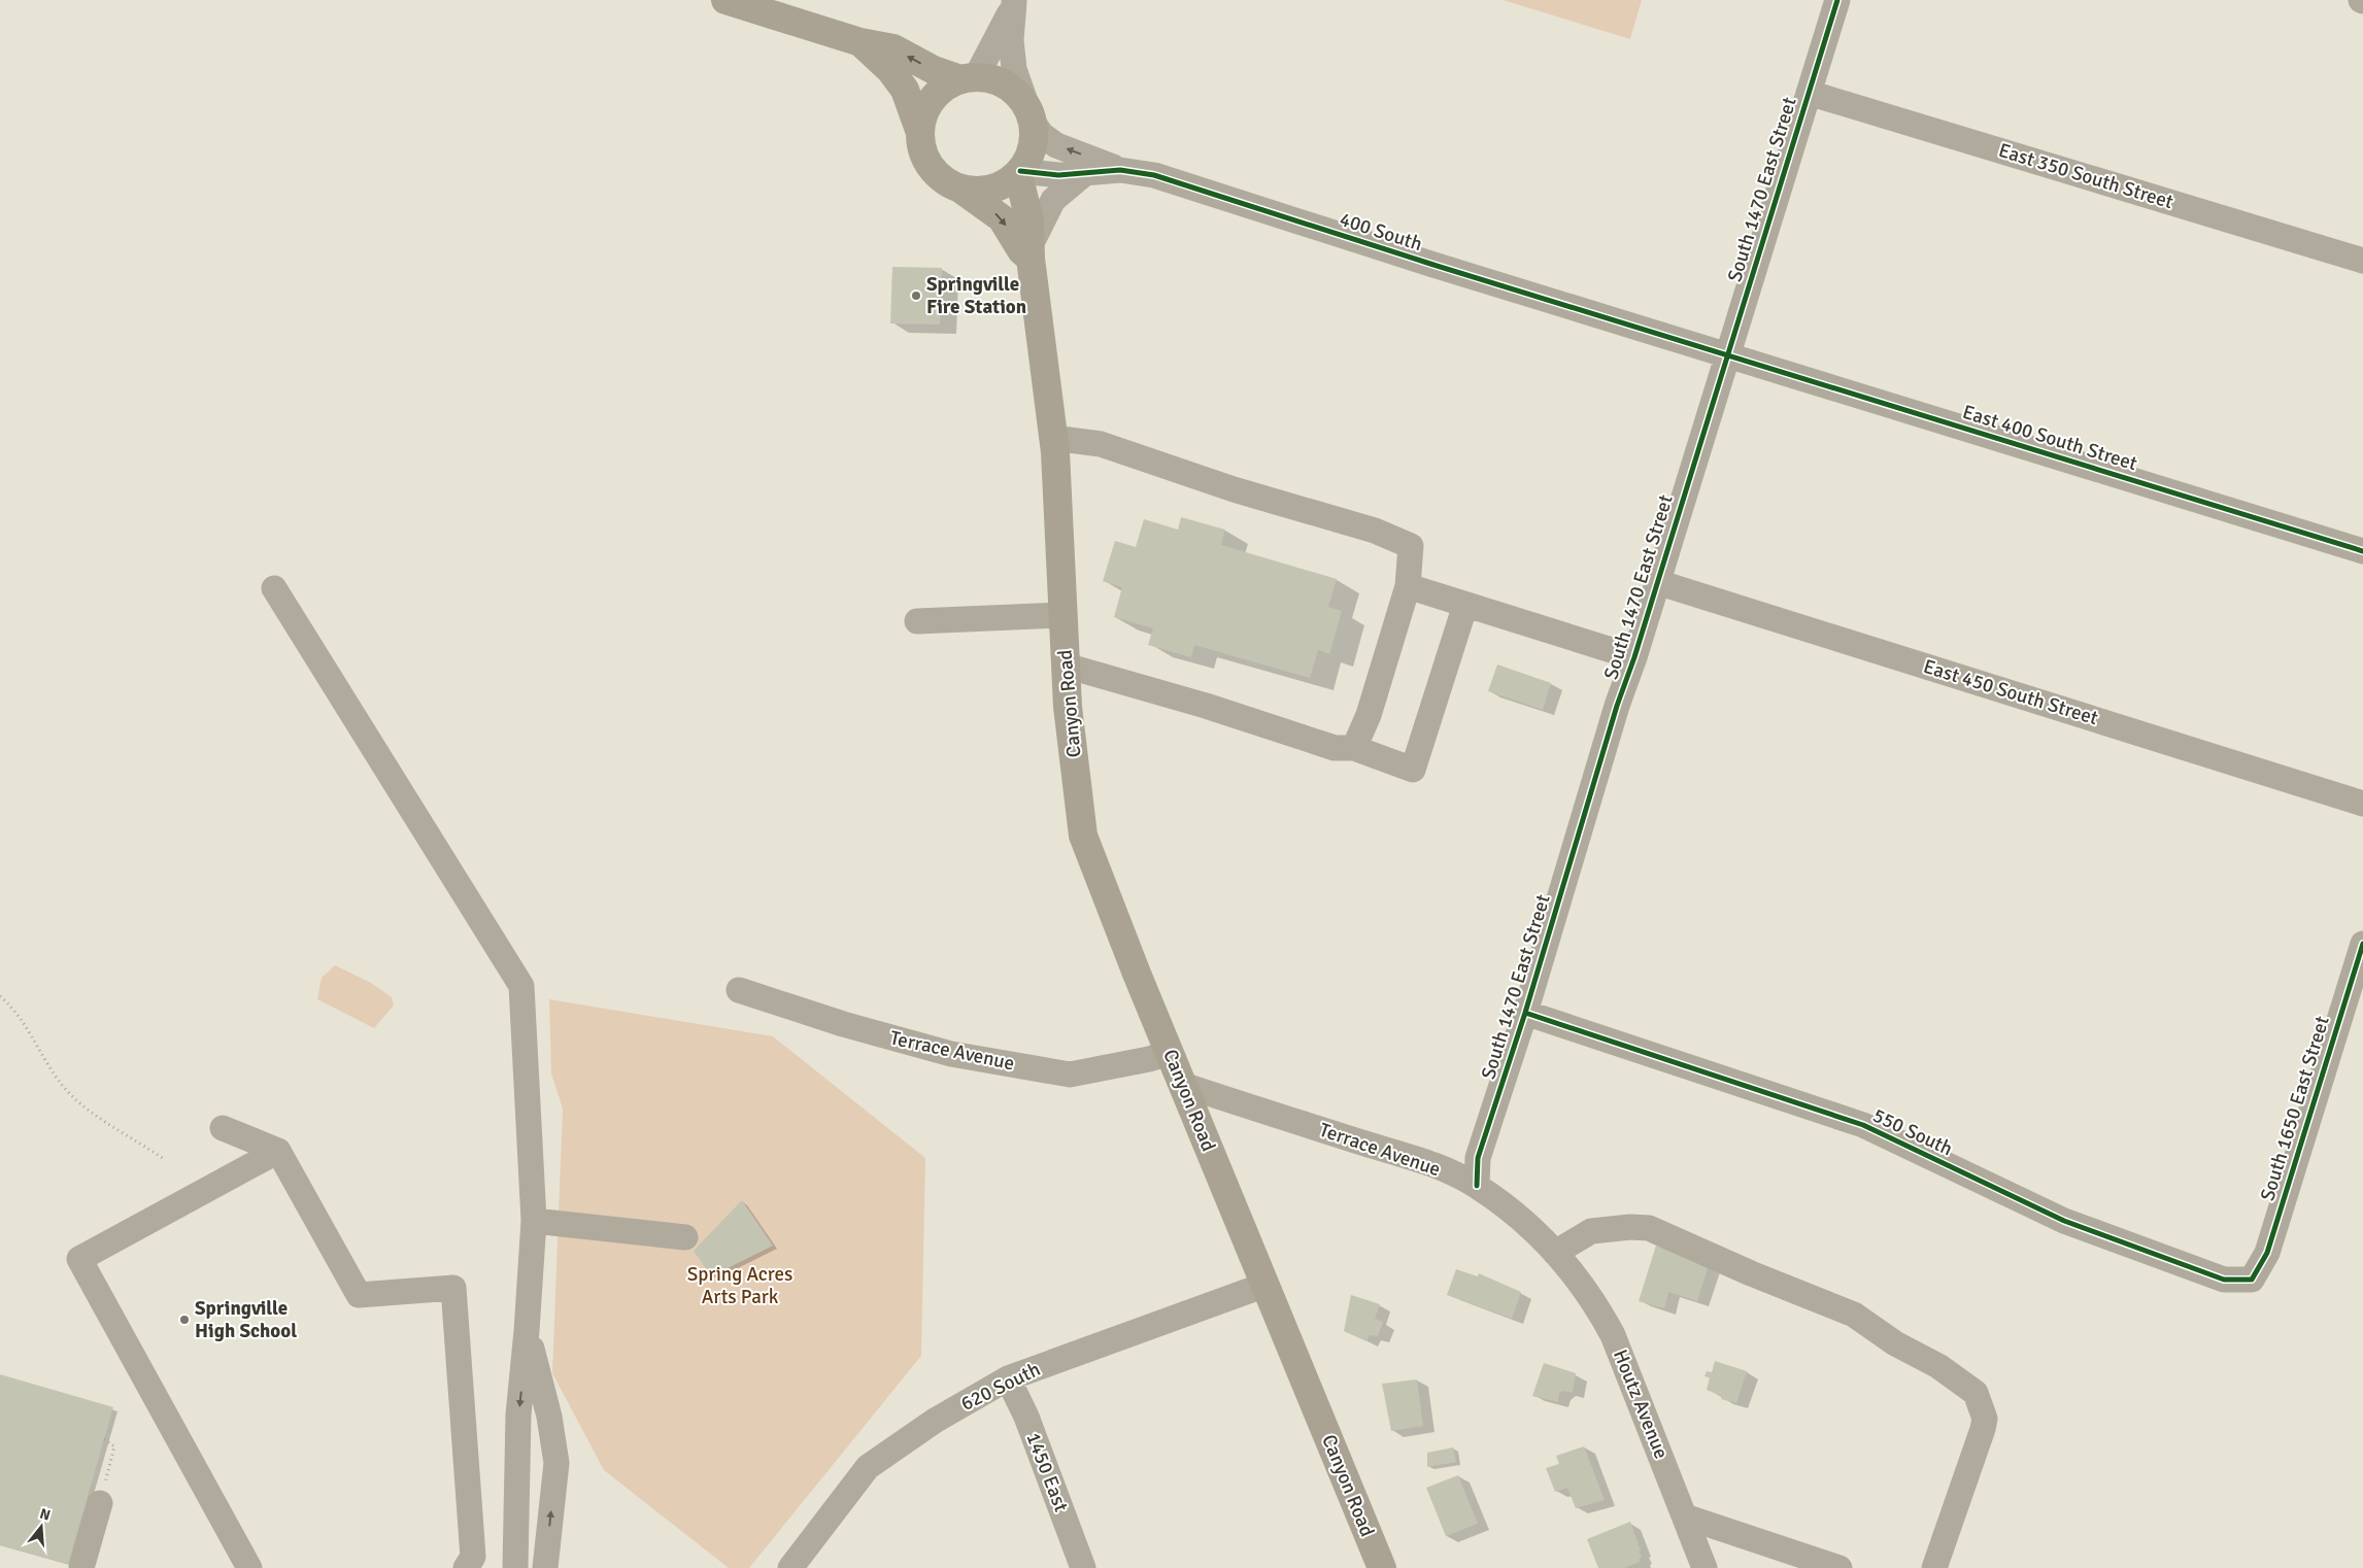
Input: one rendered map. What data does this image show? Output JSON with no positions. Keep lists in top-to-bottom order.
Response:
{
  "streets": {
    "main road": ["Canyon Road"],
    "street": [
      "East 350 South Street",
      "South 1470 East Street",
      "400 South",
      "East 400 South Street",
      "East 450 South Street",
      "Terrace Avenue",
      "South 1650 East Street",
      "550 South",
      "620 South",
      "Houtz Avenue",
      "1450 East"
    ]
  },
  "crossings": [
    ["East 350 South Street", "South 1470 East Street"],
    ["South 1470 East Street", "400 South"],
    ["South 1470 East Street", "East 400 South Street"],
    ["South 1470 East Street", "East 450 South Street"],
    ["South 1470 East Street", "Terrace Avenue"],
    ["South 1470 East Street", "550 South"],
    ["400 South", "East 400 South Street"],
    ["400 South", "Canyon Road"],
    ["Canyon Road", "Terrace Avenue"],
    ["Canyon Road", "620 South"],
    ["Terrace Avenue", "Houtz Avenue"],
    ["South 1650 East Street", "550 South"],
    ["620 South", "1450 East"]
  ],
  "parks": ["Spring Acres Arts Park"],
  "places": ["Springville Fire Station", "Springville High School"],
  "north": "top"
}
